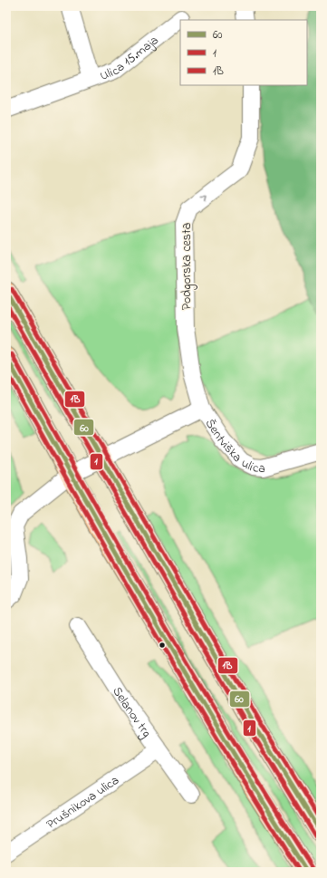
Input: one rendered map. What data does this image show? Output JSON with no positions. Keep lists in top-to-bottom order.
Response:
{
  "streets": {
    "street": [
      "Ulica 15.maja",
      "Podgorska cesta",
      "Šentviška ulica",
      "Selanov trg",
      "Prušnikova ulica"
    ]
  },
  "crossings": [
    ["Podgorska cesta", "Šentviška ulica"],
    ["Selanov trg", "Prušnikova ulica"]
  ],
  "one_way": ["Podgorska cesta"],
  "lines": ["transit line 1B", "transit line 60", "transit line 1"],
  "legend": ["60", "1", "1B"]
}
